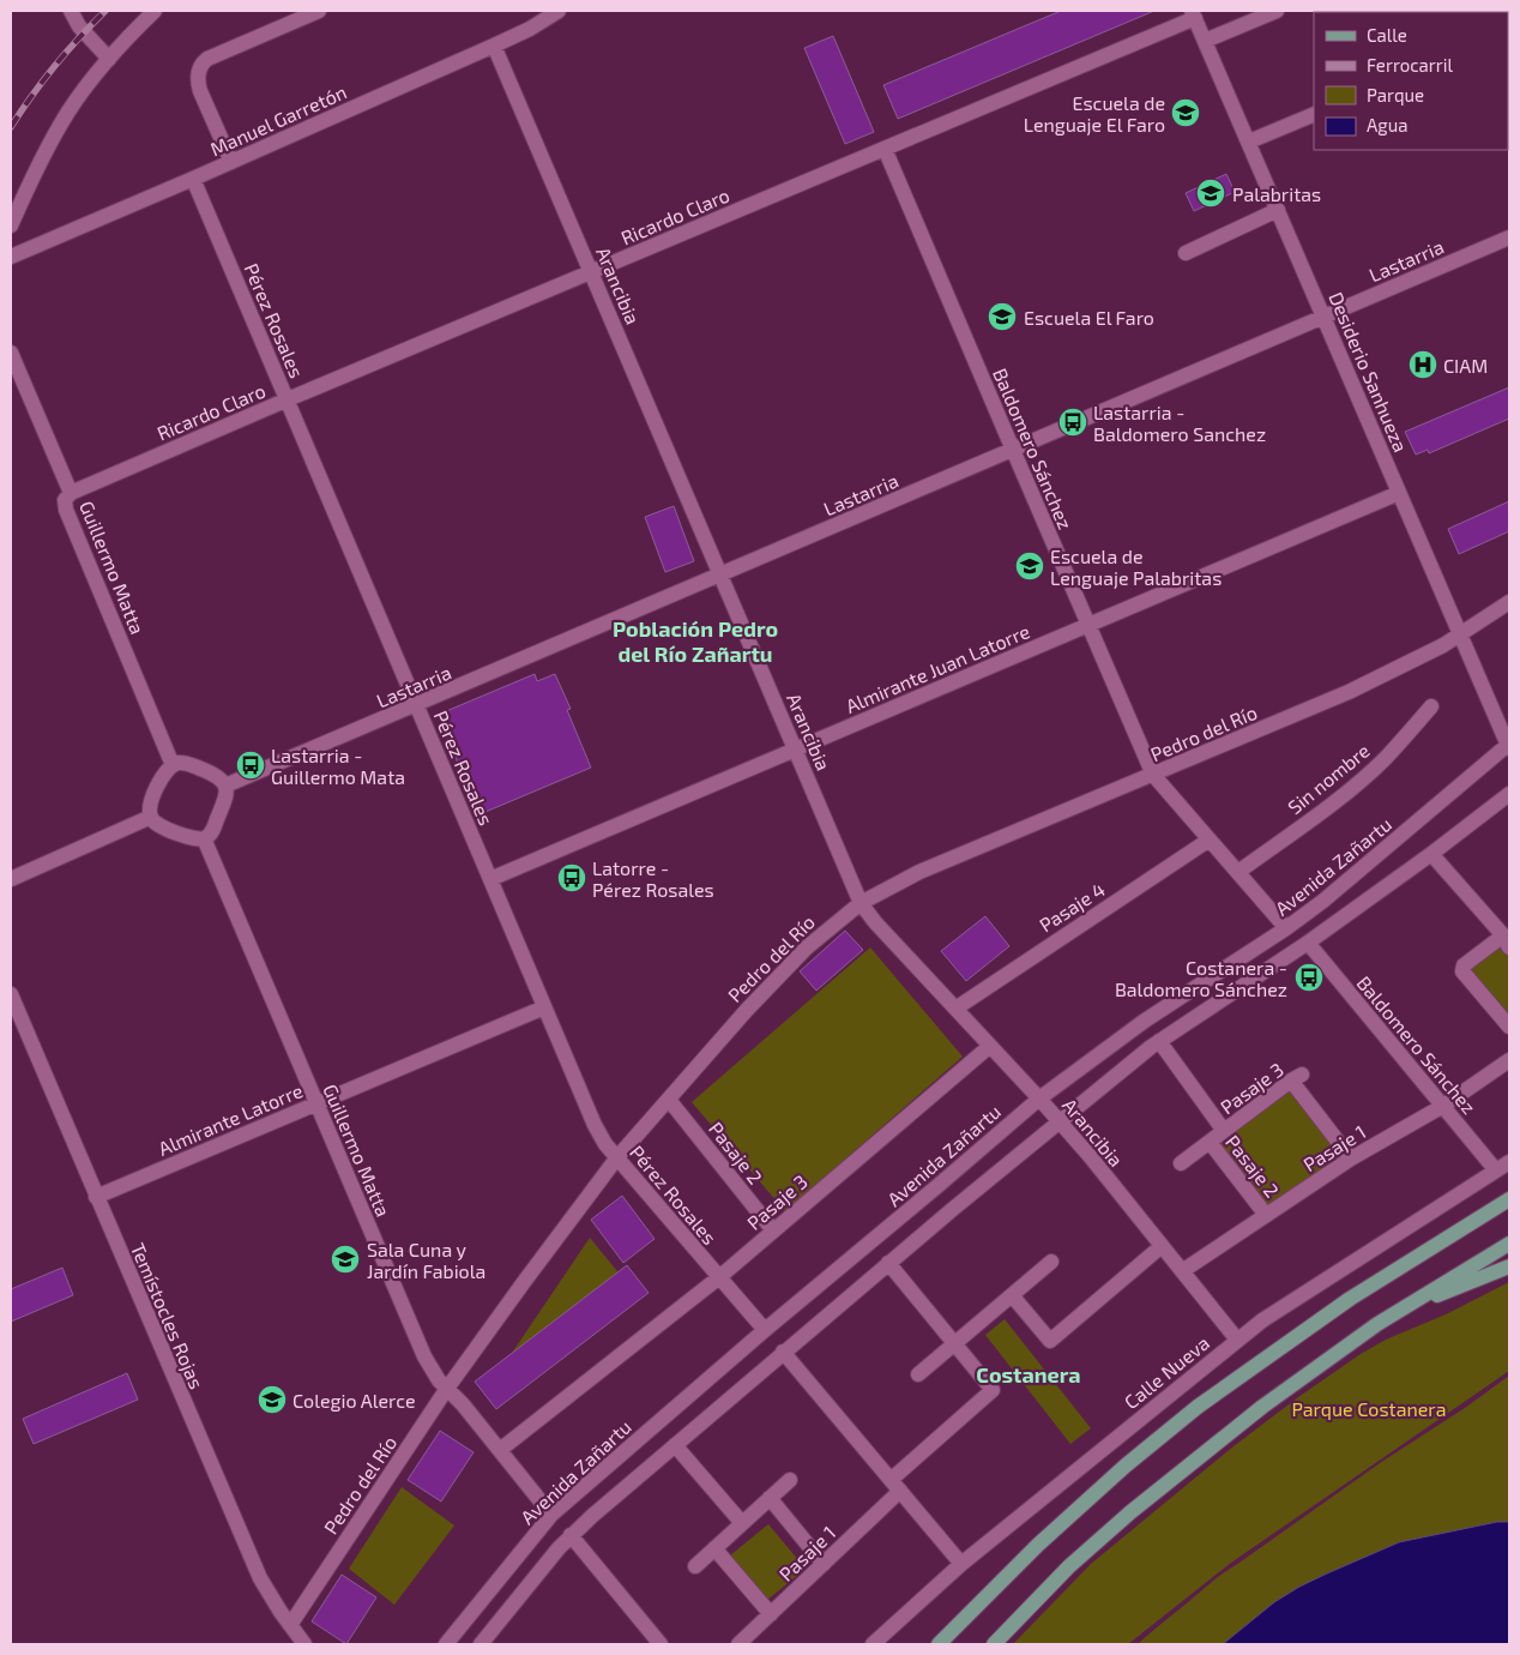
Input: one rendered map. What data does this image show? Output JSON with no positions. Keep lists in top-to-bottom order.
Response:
{
  "streets": {
    "street": [
      "Manuel Garretón",
      "Ricardo Claro",
      "Lastarria",
      "Arancibia",
      "Pérez Rosales",
      "Desiderio Sanhueza",
      "Baldomero Sánchez",
      "Guillermo Matta",
      "Almirante Juan Latorre",
      "Pedro del Río",
      "Sin nombre",
      "Avenida Zañartu",
      "Pasaje 4",
      "Pasaje 3",
      "Almirante Latorre",
      "Pasaje 1",
      "Pasaje 2",
      "Temístocles Rojas",
      "Calle Nueva"
    ]
  },
  "crossings": [
    ["Manuel Garretón", "Arancibia"],
    ["Manuel Garretón", "Pérez Rosales"],
    ["Ricardo Claro", "Arancibia"],
    ["Ricardo Claro", "Pérez Rosales"],
    ["Ricardo Claro", "Desiderio Sanhueza"],
    ["Ricardo Claro", "Baldomero Sánchez"],
    ["Ricardo Claro", "Guillermo Matta"],
    ["Lastarria", "Arancibia"],
    ["Lastarria", "Pérez Rosales"],
    ["Lastarria", "Desiderio Sanhueza"],
    ["Lastarria", "Baldomero Sánchez"],
    ["Lastarria", "Guillermo Matta"],
    ["Arancibia", "Almirante Juan Latorre"],
    ["Arancibia", "Pedro del Río"],
    ["Arancibia", "Avenida Zañartu"],
    ["Arancibia", "Pasaje 4"],
    ["Arancibia", "Pasaje 3"],
    ["Arancibia", "Pasaje 1"],
    ["Arancibia", "Calle Nueva"],
    ["Pérez Rosales", "Almirante Juan Latorre"],
    ["Pérez Rosales", "Pedro del Río"],
    ["Pérez Rosales", "Avenida Zañartu"],
    ["Pérez Rosales", "Pasaje 3"],
    ["Pérez Rosales", "Almirante Latorre"],
    ["Desiderio Sanhueza", "Almirante Juan Latorre"],
    ["Desiderio Sanhueza", "Pedro del Río"],
    ["Desiderio Sanhueza", "Avenida Zañartu"],
    ["Baldomero Sánchez", "Almirante Juan Latorre"],
    ["Baldomero Sánchez", "Pedro del Río"],
    ["Baldomero Sánchez", "Sin nombre"],
    ["Baldomero Sánchez", "Avenida Zañartu"],
    ["Baldomero Sánchez", "Pasaje 4"],
    ["Baldomero Sánchez", "Pasaje 1"],
    ["Baldomero Sánchez", "Calle Nueva"],
    ["Guillermo Matta", "Pedro del Río"],
    ["Guillermo Matta", "Avenida Zañartu"],
    ["Guillermo Matta", "Pasaje 3"],
    ["Guillermo Matta", "Almirante Latorre"],
    ["Pedro del Río", "Pasaje 2"],
    ["Pedro del Río", "Temístocles Rojas"],
    ["Pasaje 3", "Pasaje 1"],
    ["Pasaje 3", "Pasaje 2"],
    ["Almirante Latorre", "Temístocles Rojas"],
    ["Pasaje 1", "Pasaje 2"]
  ],
  "districts": ["Población Pedro del Río Zañartu", "Costanera"],
  "parks": ["Parque Costanera"],
  "places": {
    "school or university": [
      "Escuela de Lenguaje El Faro",
      "Palabritas",
      "Escuela El Faro",
      "Escuela de Lenguaje Palabritas",
      "Sala Cuna y Jardín Fabiola",
      "Colegio Alerce"
    ],
    "hospital": ["CIAM"],
    "bus stop": [
      "Lastarria - Baldomero Sanchez",
      "Lastarria - Guillermo Mata",
      "Latorre - Pérez Rosales",
      "Costanera - Baldomero Sánchez"
    ]
  },
  "legend": [
    "Calle",
    "Ferrocarril",
    "Parque",
    "Agua"
  ]
}
